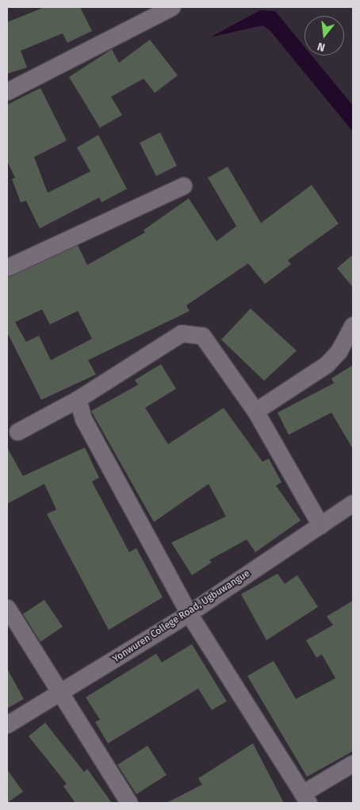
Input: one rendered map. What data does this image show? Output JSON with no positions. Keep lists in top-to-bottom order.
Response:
{
  "streets": {
    "street": ["Yonwuren College Road, Ugbuwangue"]
  },
  "north": "bottom"
}
